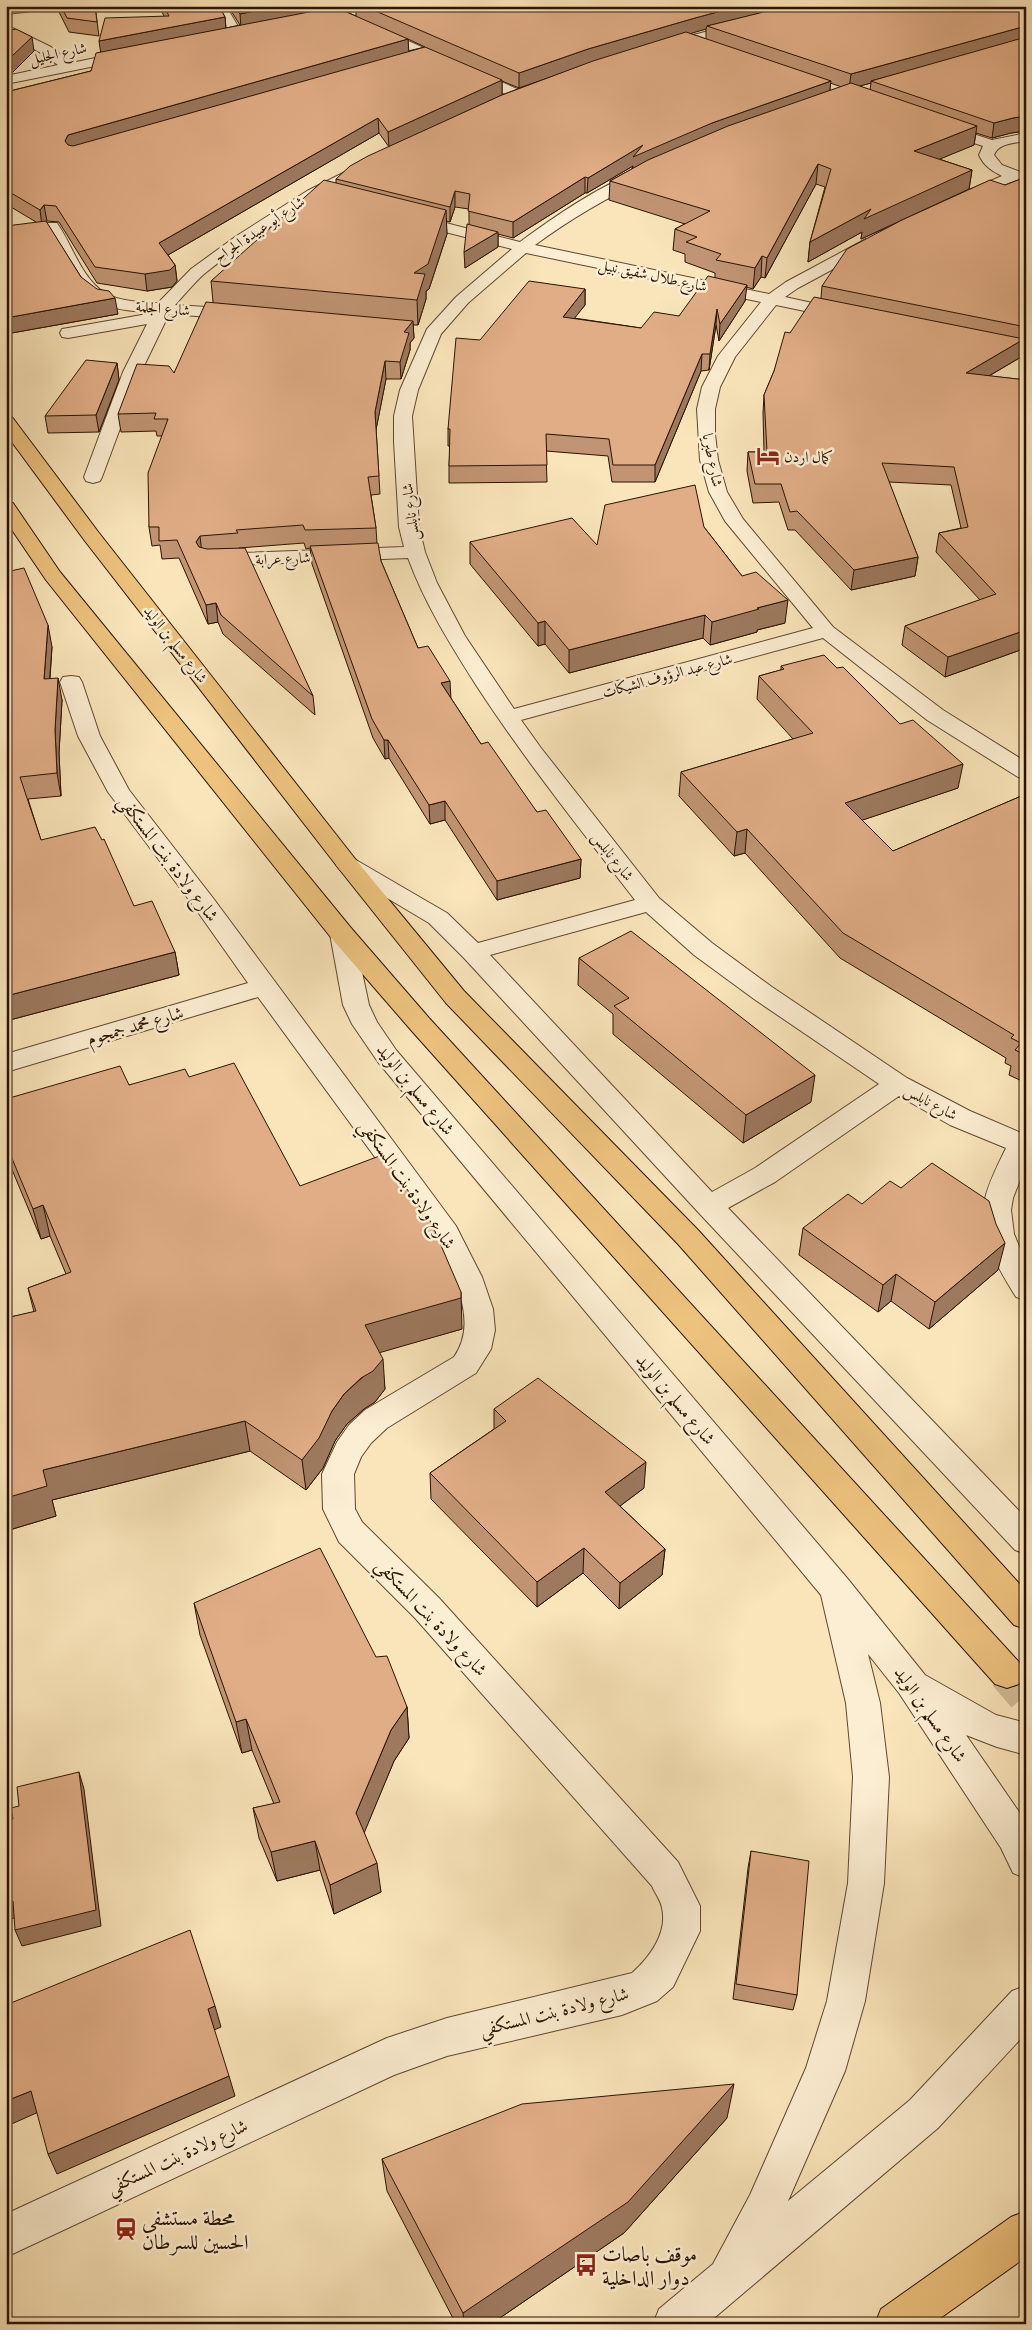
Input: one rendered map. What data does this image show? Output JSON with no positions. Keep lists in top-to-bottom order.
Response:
{
  "streets": {
    "main road": ["شارع مسلم بن الوليد"],
    "street": [
      "شارع الجليل",
      "شارع أبو عبيدة الجراح",
      "شارع طلال شفيق نبيل",
      "شارع الجلمة",
      "شارع طبريا",
      "شارع نابلس",
      "شارع عرابة",
      "شارع عبد الرؤوف الشيكات",
      "شارع ولادة بنت المستكفي",
      "شارع محمد جمجوم"
    ]
  },
  "crossings": [
    ["شارع أبو عبيدة الجراح", "شارع الجلمة"],
    ["شارع طلال شفيق نبيل", "شارع طبريا"],
    ["شارع طلال شفيق نبيل", "شارع نابلس"],
    ["شارع طبريا", "شارع عبد الرؤوف الشيكات"],
    ["شارع نابلس", "شارع عرابة"],
    ["شارع نابلس", "شارع عبد الرؤوف الشيكات"],
    ["شارع ولادة بنت المستكفي", "شارع محمد جمجوم"]
  ],
  "places": {
    "hotel": ["كمال اردن"],
    "station": ["محطة مستشفى الحسين للسرطان"],
    "bus stop": ["موقف باصات دوار الداخلية"]
  }
}
